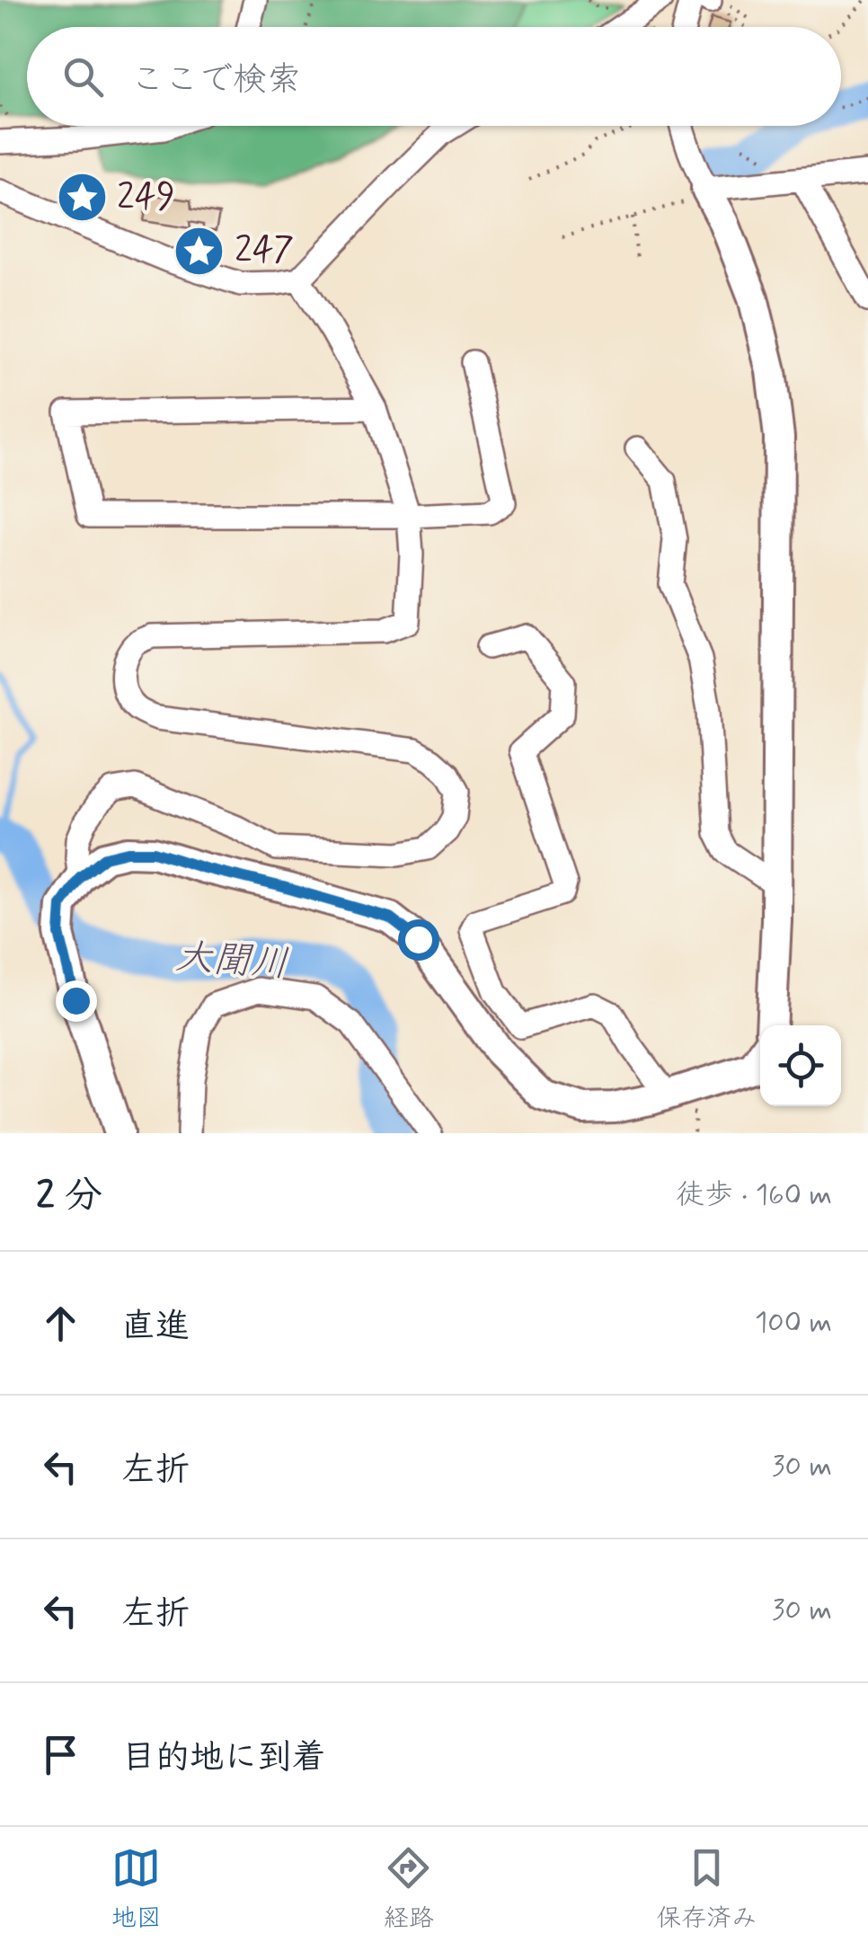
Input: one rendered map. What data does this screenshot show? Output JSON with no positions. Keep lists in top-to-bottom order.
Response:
{
  "water": ["大聞川"],
  "places": {
    "place": ["249", "247"]
  },
  "page": {
    "search": "ここで検索",
    "heading": ["2 分", "徒歩 · 160 m"],
    "list": [
      ["直進", "100 m"],
      ["左折", "30 m"],
      ["左折", "30 m"],
      "目的地に到着"
    ],
    "nav": ["地図", "経路", "保存済み"]
  }
}
